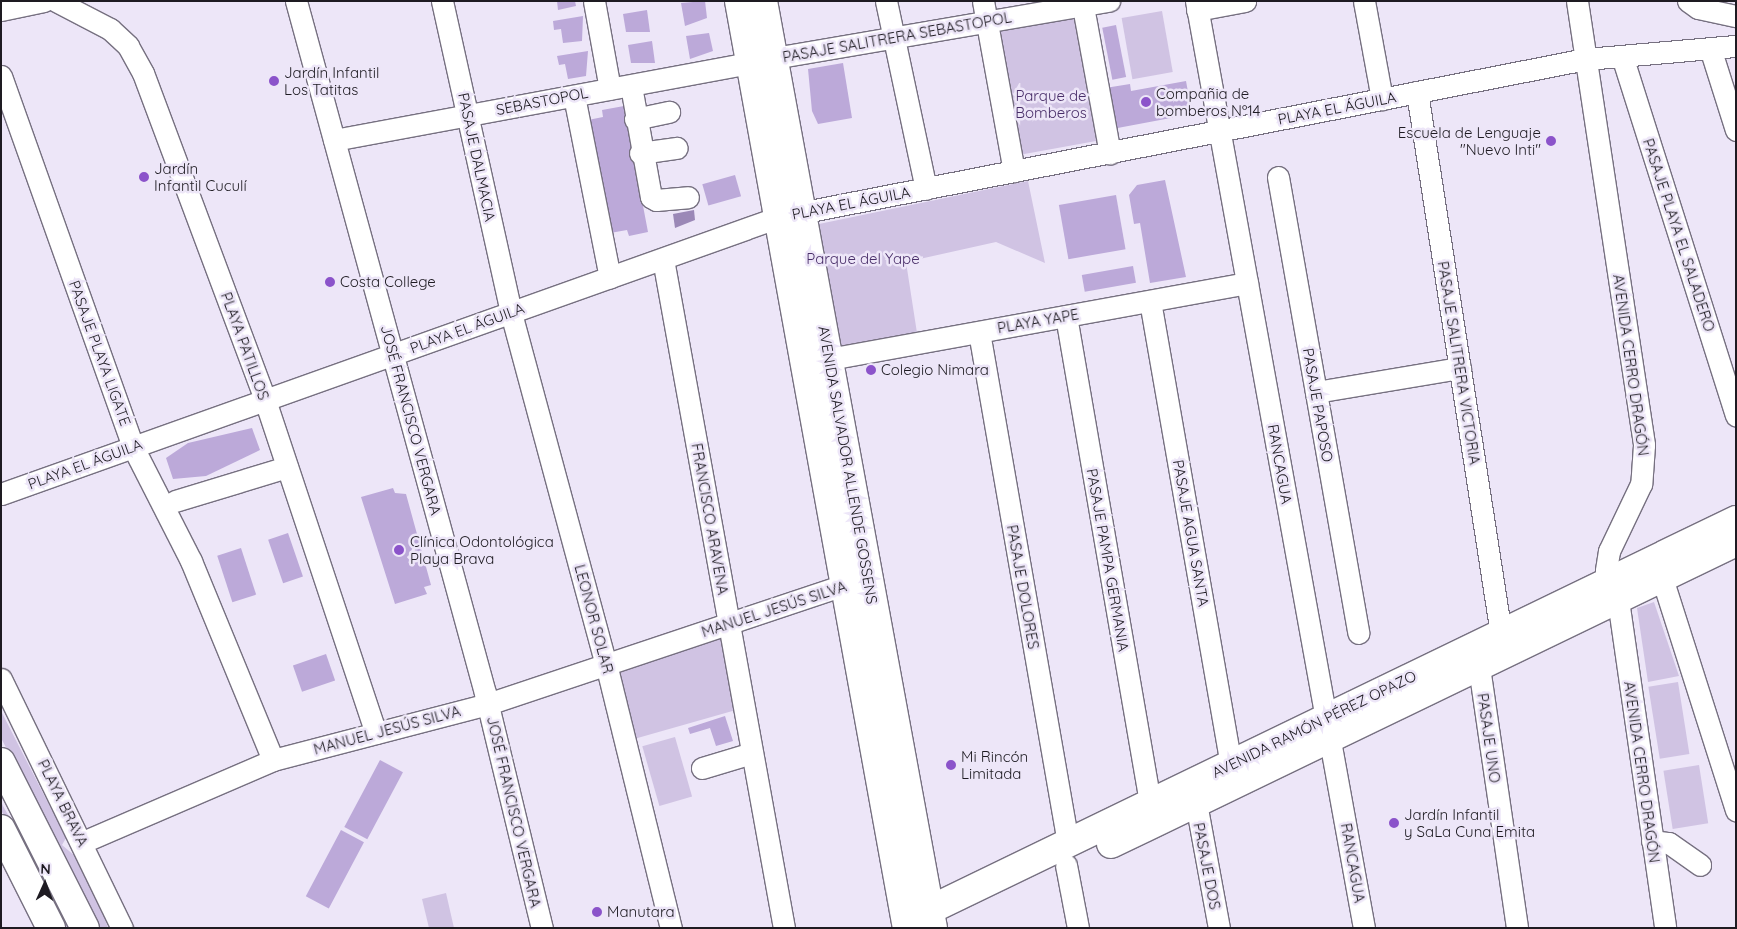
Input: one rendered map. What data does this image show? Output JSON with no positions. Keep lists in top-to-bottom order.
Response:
{
  "streets": {
    "main road": ["AVENIDA SALVADOR ALLENDE GOSSENS", "AVENIDA RAMÓN PÉREZ OPAZO"],
    "street": [
      "PASAJE SALITRERA SEBASTOPOL",
      "SEBASTOPOL",
      "PLAYA EL ÁGUILA",
      "PASAJE DALMACIA",
      "PASAJE PLAYA EL SALADERO",
      "PLAYA YAPE",
      "PLAYA PATILLOS",
      "PASAJE PLAYA LIGATE",
      "PASAJE SALITRERA VICTORIA",
      "AVENIDA CERRO DRAGÓN",
      "PASAJE PAPOSO",
      "JOSÉ FRANCISCO VERGARA",
      "RANCAGUA",
      "FRANCISCO ARAVENA",
      "PASAJE AGUA SANTA",
      "PASAJE PAMPA GERMANIA",
      "PASAJE DOLORES",
      "MANUEL JESÚS SILVA",
      "LEONOR SOLAR",
      "PASAJE UNO",
      "PLAYA BRAVA",
      "PASAJE DOS"
    ]
  },
  "crossings": [
    ["PASAJE SALITRERA SEBASTOPOL", "SEBASTOPOL"],
    ["PASAJE SALITRERA SEBASTOPOL", "AVENIDA SALVADOR ALLENDE GOSSENS"],
    ["SEBASTOPOL", "PASAJE DALMACIA"],
    ["SEBASTOPOL", "JOSÉ FRANCISCO VERGARA"],
    ["SEBASTOPOL", "AVENIDA SALVADOR ALLENDE GOSSENS"],
    ["PLAYA EL ÁGUILA", "PASAJE DALMACIA"],
    ["PLAYA EL ÁGUILA", "PASAJE PLAYA EL SALADERO"],
    ["PLAYA EL ÁGUILA", "PLAYA PATILLOS"],
    ["PLAYA EL ÁGUILA", "PASAJE PLAYA LIGATE"],
    ["PLAYA EL ÁGUILA", "PASAJE SALITRERA VICTORIA"],
    ["PLAYA EL ÁGUILA", "AVENIDA CERRO DRAGÓN"],
    ["PLAYA EL ÁGUILA", "JOSÉ FRANCISCO VERGARA"],
    ["PLAYA EL ÁGUILA", "RANCAGUA"],
    ["PLAYA EL ÁGUILA", "AVENIDA SALVADOR ALLENDE GOSSENS"],
    ["PLAYA EL ÁGUILA", "FRANCISCO ARAVENA"],
    ["PLAYA EL ÁGUILA", "LEONOR SOLAR"],
    ["PASAJE DALMACIA", "LEONOR SOLAR"],
    ["PLAYA YAPE", "RANCAGUA"],
    ["PLAYA YAPE", "AVENIDA SALVADOR ALLENDE GOSSENS"],
    ["PLAYA YAPE", "PASAJE AGUA SANTA"],
    ["PLAYA YAPE", "PASAJE PAMPA GERMANIA"],
    ["PLAYA YAPE", "PASAJE DOLORES"],
    ["PLAYA PATILLOS", "MANUEL JESÚS SILVA"],
    ["PASAJE PLAYA LIGATE", "MANUEL JESÚS SILVA"],
    ["PASAJE SALITRERA VICTORIA", "AVENIDA RAMÓN PÉREZ OPAZO"],
    ["AVENIDA CERRO DRAGÓN", "AVENIDA RAMÓN PÉREZ OPAZO"],
    ["JOSÉ FRANCISCO VERGARA", "MANUEL JESÚS SILVA"],
    ["RANCAGUA", "AVENIDA RAMÓN PÉREZ OPAZO"],
    ["AVENIDA SALVADOR ALLENDE GOSSENS", "MANUEL JESÚS SILVA"],
    ["AVENIDA SALVADOR ALLENDE GOSSENS", "AVENIDA RAMÓN PÉREZ OPAZO"],
    ["FRANCISCO ARAVENA", "MANUEL JESÚS SILVA"],
    ["PASAJE AGUA SANTA", "AVENIDA RAMÓN PÉREZ OPAZO"],
    ["PASAJE PAMPA GERMANIA", "AVENIDA RAMÓN PÉREZ OPAZO"],
    ["PASAJE DOLORES", "AVENIDA RAMÓN PÉREZ OPAZO"],
    ["MANUEL JESÚS SILVA", "LEONOR SOLAR"],
    ["MANUEL JESÚS SILVA", "PLAYA BRAVA"],
    ["AVENIDA RAMÓN PÉREZ OPAZO", "PASAJE UNO"],
    ["AVENIDA RAMÓN PÉREZ OPAZO", "PASAJE DOS"]
  ],
  "parks": ["Parque de Bomberos", "Parque del Yape"],
  "places": [
    "Jardín Infantil Los Tatitas",
    "Compañia de bomberos Nº14",
    "Escuela de Lenguaje \"Nuevo Inti\"",
    "Jardín Infantil Cuculí",
    "Costa College",
    "Colegio Nimara",
    "Clínica Odontológica Playa Brava",
    "Mi Rincón Limitada",
    "Jardín Infantil y SaLa Cuna Emita",
    "Manutara"
  ],
  "north": "top"
}
